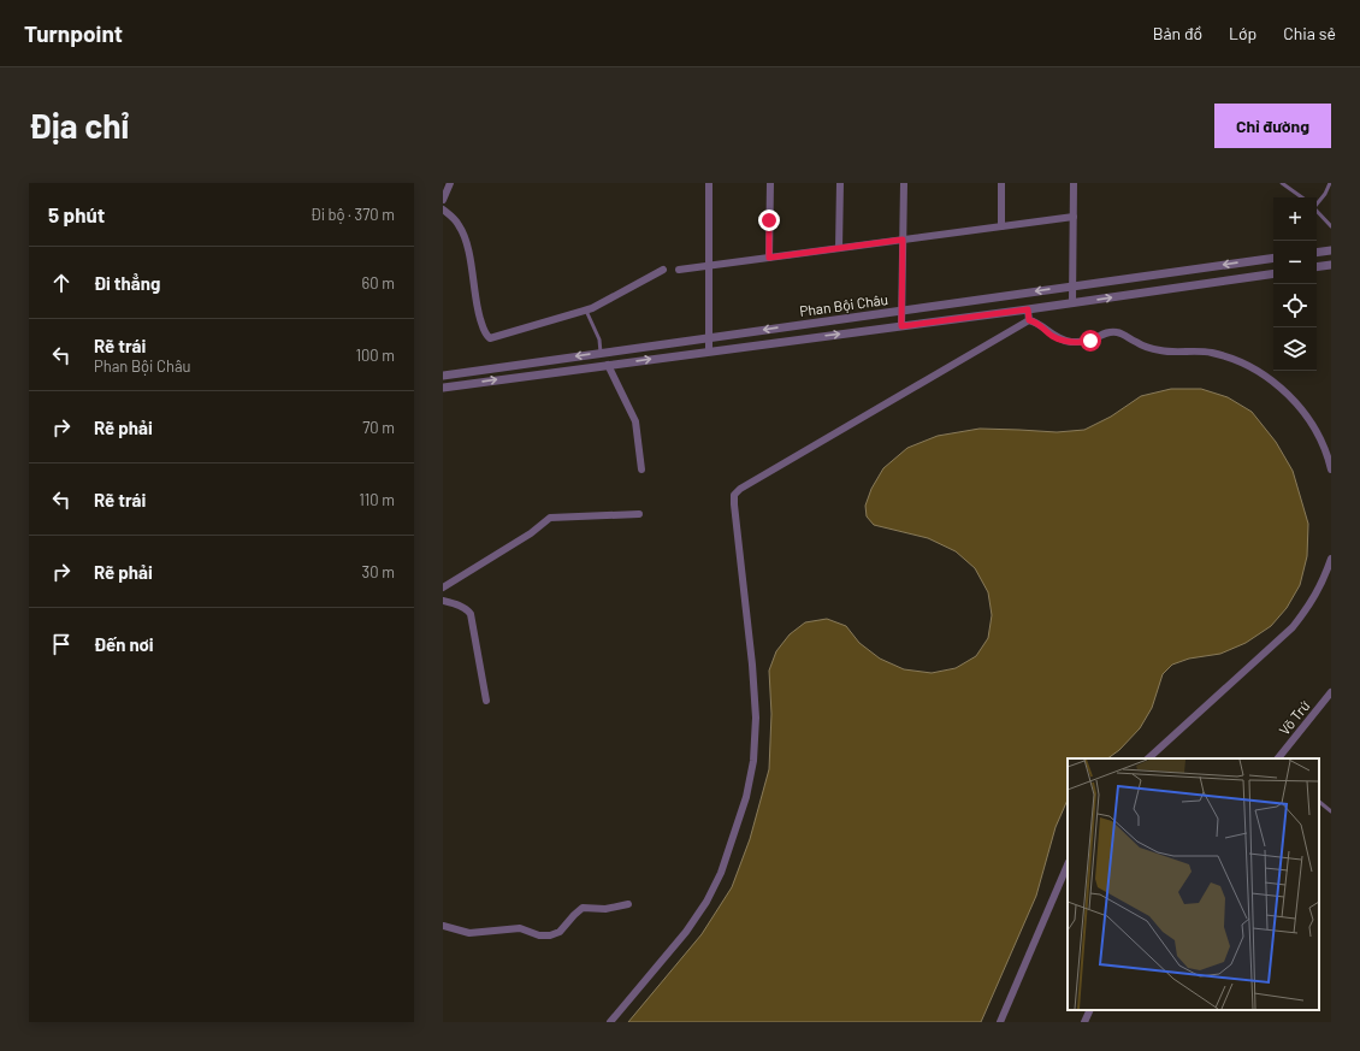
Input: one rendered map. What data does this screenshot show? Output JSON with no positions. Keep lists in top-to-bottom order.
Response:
{
  "streets": {
    "street": ["Phan Bội Châu", "Võ Trứ"]
  },
  "page": {
    "header": "Turnpoint",
    "nav": ["Bản đồ", "Lớp", "Chia sẻ"],
    "buttons": "Chỉ đường",
    "title": "Địa chỉ",
    "heading": ["5 phút", "Đi bộ · 370 m"],
    "map_buttons": ["+", "−"],
    "list": [
      ["Đi thẳng", "60 m"],
      ["Rẽ trái", "Phan Bội Châu", "100 m"],
      ["Rẽ phải", "70 m"],
      ["Rẽ trái", "110 m"],
      ["Rẽ phải", "30 m"],
      "Đến nơi"
    ]
  }
}
